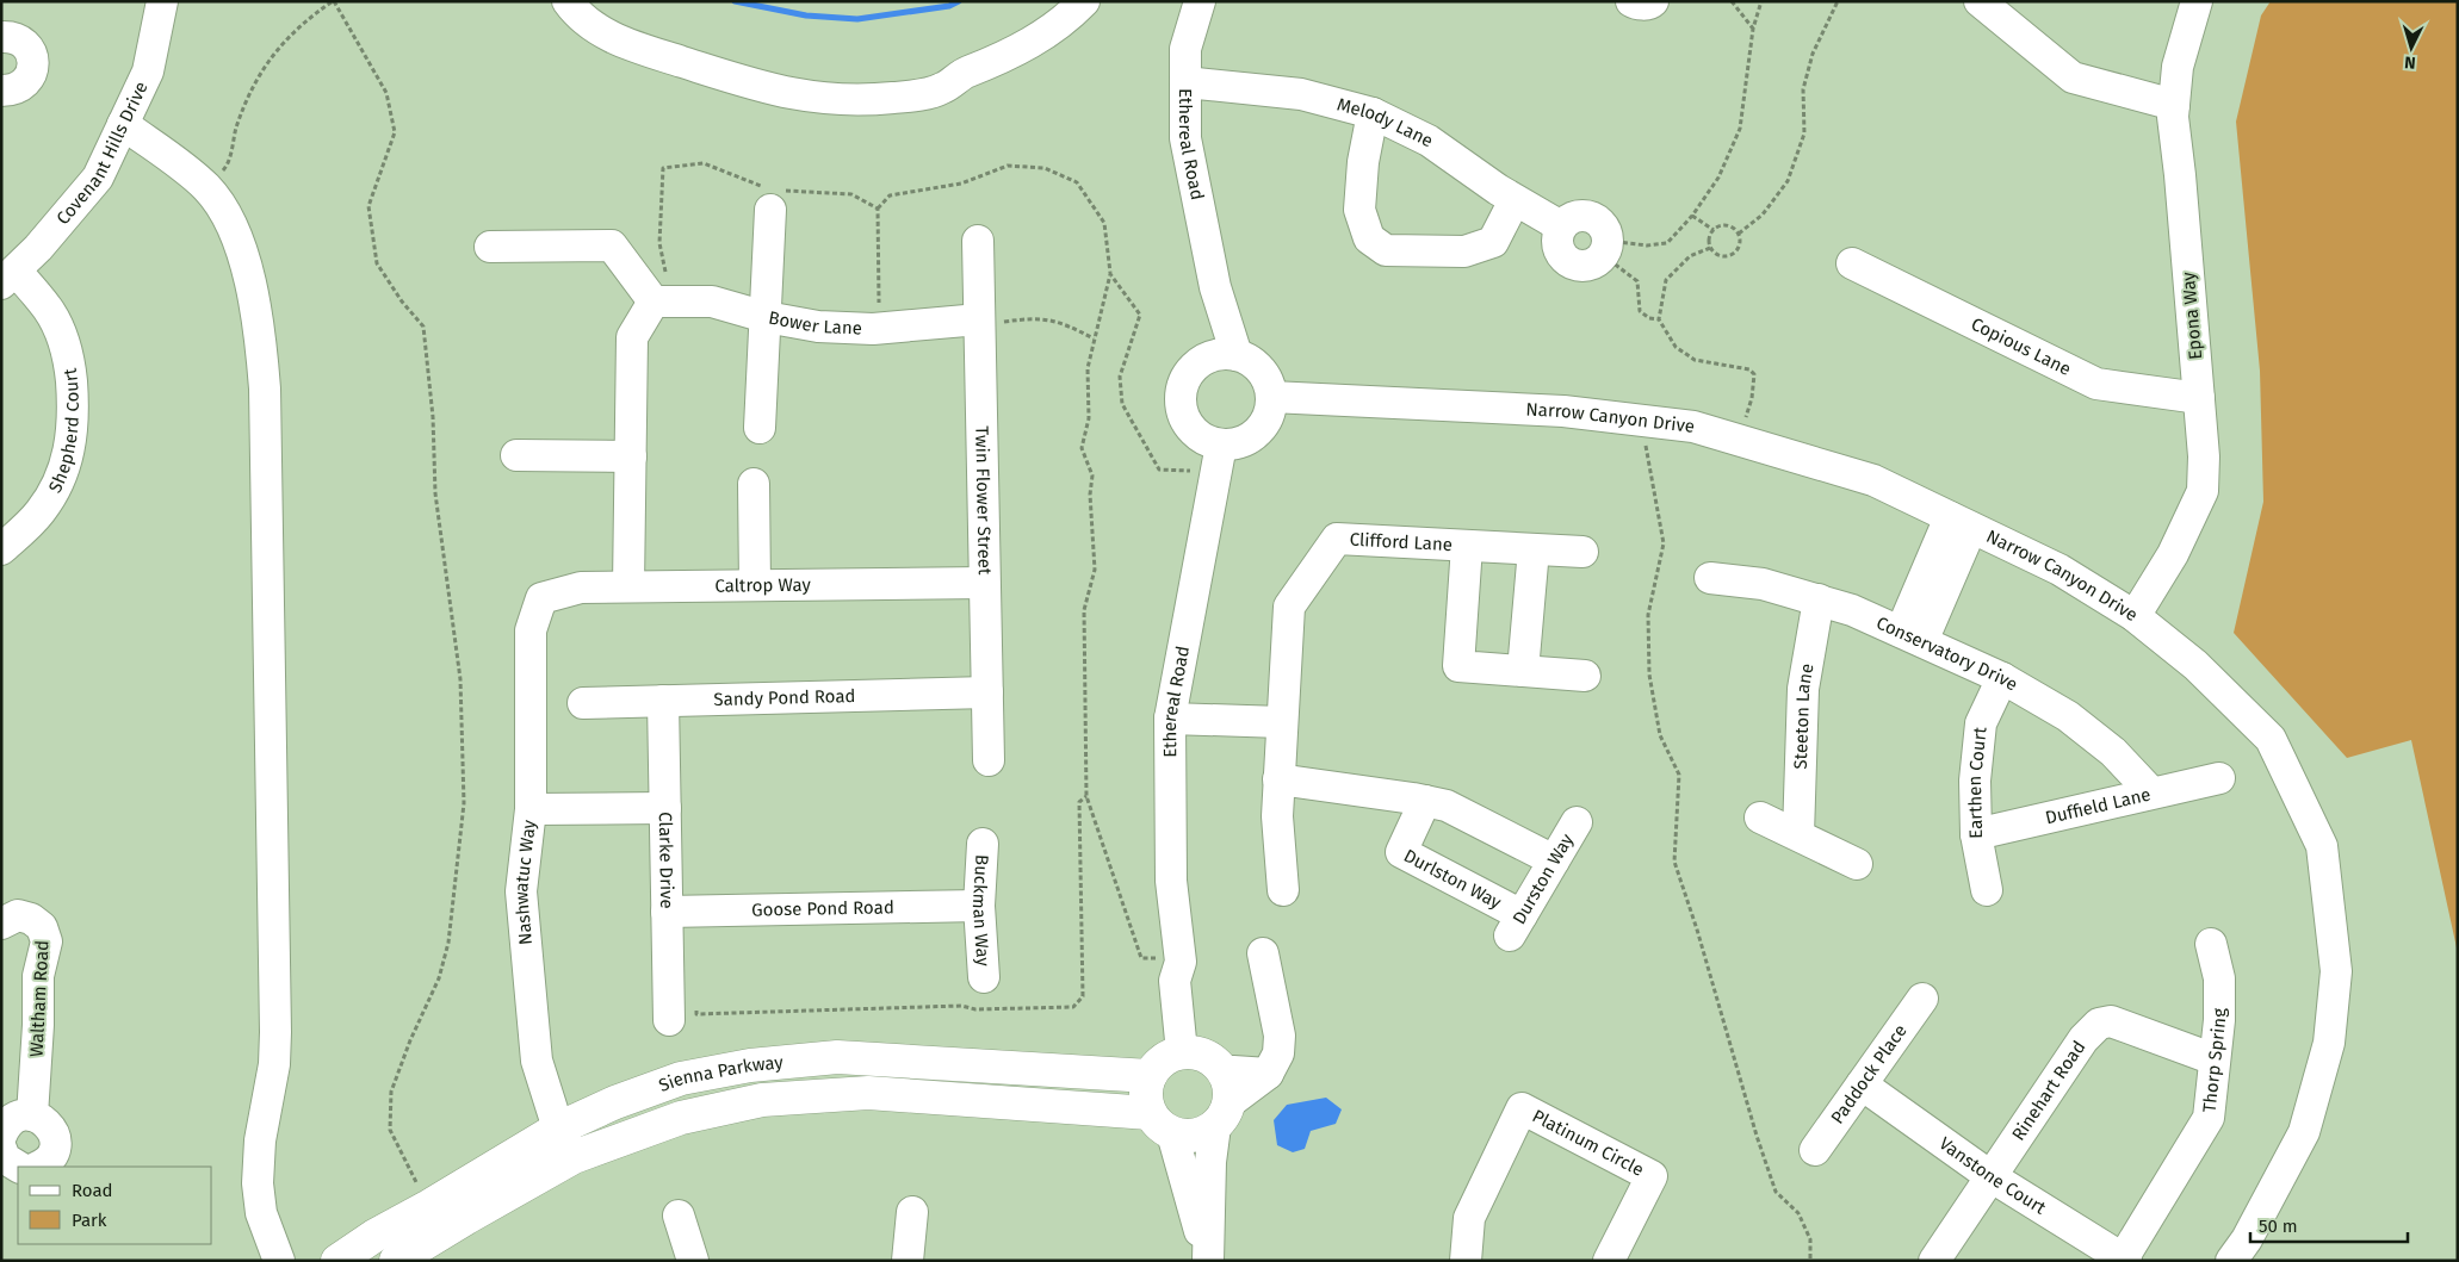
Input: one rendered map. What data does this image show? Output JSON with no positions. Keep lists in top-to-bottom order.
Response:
{
  "streets": {
    "main road": ["Sienna Parkway"],
    "street": [
      "Melody Lane",
      "Ethereal Road",
      "Covenant Hills Drive",
      "Epona Way",
      "Bower Lane",
      "Copious Lane",
      "Narrow Canyon Drive",
      "Shepherd Court",
      "Twin Flower Street",
      "Clifford Lane",
      "Caltrop Way",
      "Conservatory Drive",
      "Sandy Pond Road",
      "Steeton Lane",
      "Earthen Court",
      "Duffield Lane",
      "Clarke Drive",
      "Durlston Way",
      "Durston Way",
      "Nashwatuc Way",
      "Goose Pond Road",
      "Buckman Way",
      "Waltham Road",
      "Thorp Spring",
      "Paddock Place",
      "Rinehart Road",
      "Platinum Circle",
      "Vanstone Court"
    ]
  },
  "crossings": [
    ["Melody Lane", "Ethereal Road"],
    ["Ethereal Road", "Narrow Canyon Drive"],
    ["Ethereal Road", "Sienna Parkway"],
    ["Covenant Hills Drive", "Shepherd Court"],
    ["Epona Way", "Copious Lane"],
    ["Epona Way", "Narrow Canyon Drive"],
    ["Bower Lane", "Twin Flower Street"],
    ["Twin Flower Street", "Caltrop Way"],
    ["Twin Flower Street", "Sandy Pond Road"],
    ["Caltrop Way", "Nashwatuc Way"],
    ["Conservatory Drive", "Steeton Lane"],
    ["Conservatory Drive", "Earthen Court"],
    ["Conservatory Drive", "Duffield Lane"],
    ["Sandy Pond Road", "Clarke Drive"],
    ["Earthen Court", "Duffield Lane"],
    ["Clarke Drive", "Goose Pond Road"],
    ["Durlston Way", "Durston Way"],
    ["Nashwatuc Way", "Sienna Parkway"],
    ["Goose Pond Road", "Buckman Way"],
    ["Thorp Spring", "Rinehart Road"],
    ["Thorp Spring", "Vanstone Court"],
    ["Paddock Place", "Vanstone Court"],
    ["Rinehart Road", "Vanstone Court"]
  ],
  "legend": ["Road", "Park"],
  "scale_bar": "50 m",
  "north": "bottom"
}
